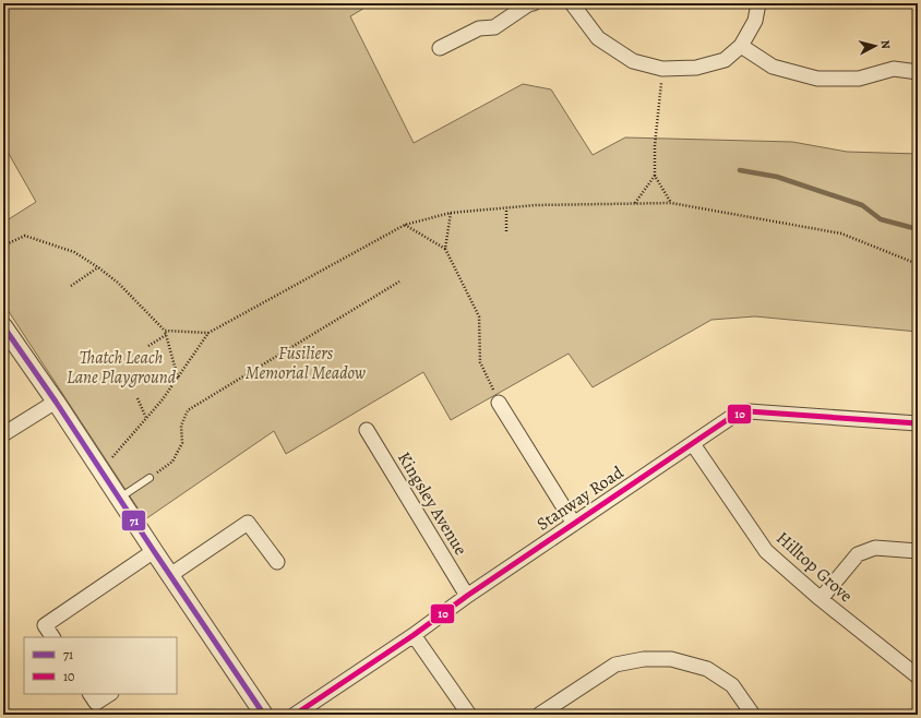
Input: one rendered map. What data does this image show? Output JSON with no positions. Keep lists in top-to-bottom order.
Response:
{
  "streets": {
    "street": ["Stanway Road", "Kingsley Avenue", "Hilltop Grove"]
  },
  "crossings": [
    ["Stanway Road", "Kingsley Avenue"],
    ["Stanway Road", "Hilltop Grove"]
  ],
  "parks": ["Fusiliers Memorial Meadow", "Thatch Leach Lane Playground"],
  "lines": ["transit line 71", "transit line 10"],
  "legend": ["71", "10"],
  "north": "right"
}
